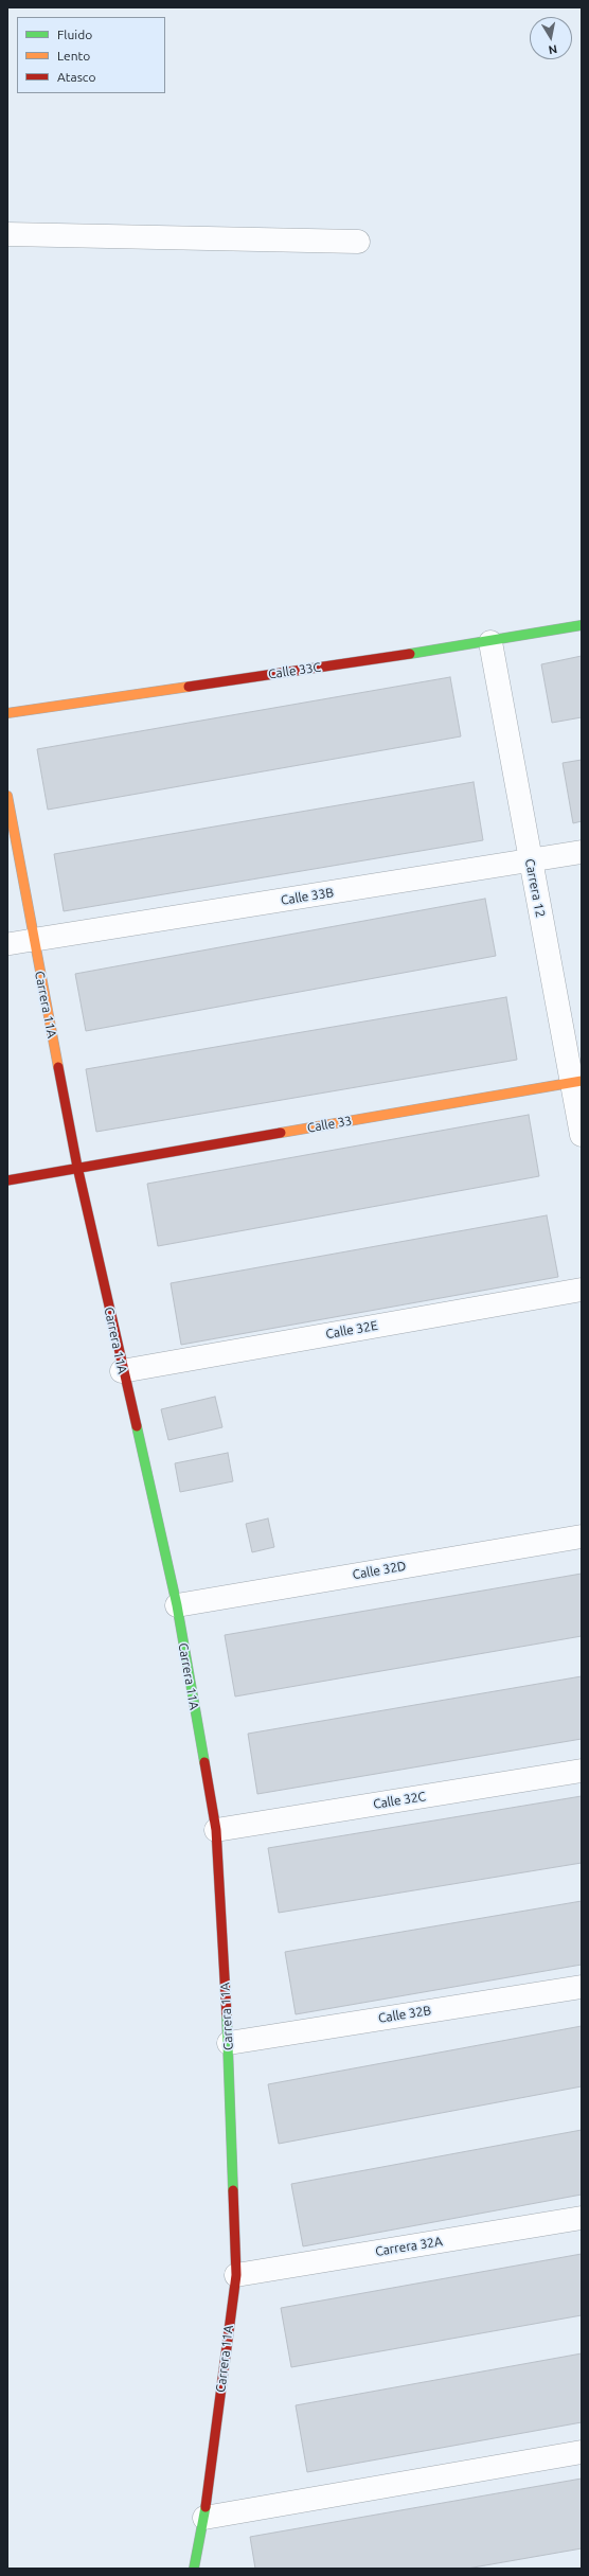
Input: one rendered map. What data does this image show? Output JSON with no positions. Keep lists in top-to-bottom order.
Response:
{
  "streets": {
    "street": [
      "Calle 33C",
      "Carrera 12",
      "Calle 33B",
      "Carrera 11A",
      "Calle 33",
      "Calle 32E",
      "Calle 32D",
      "Calle 32C",
      "Calle 32B",
      "Carrera 32A"
    ]
  },
  "crossings": [
    ["Calle 33C", "Carrera 12"],
    ["Carrera 12", "Calle 33B"],
    ["Carrera 12", "Calle 33"],
    ["Calle 33B", "Carrera 11A"],
    ["Carrera 11A", "Calle 33"],
    ["Carrera 11A", "Calle 32E"],
    ["Carrera 11A", "Calle 32D"],
    ["Carrera 11A", "Calle 32C"],
    ["Carrera 11A", "Calle 32B"],
    ["Carrera 11A", "Carrera 32A"]
  ],
  "legend": ["Fluido", "Lento", "Atasco"],
  "north": "bottom"
}
